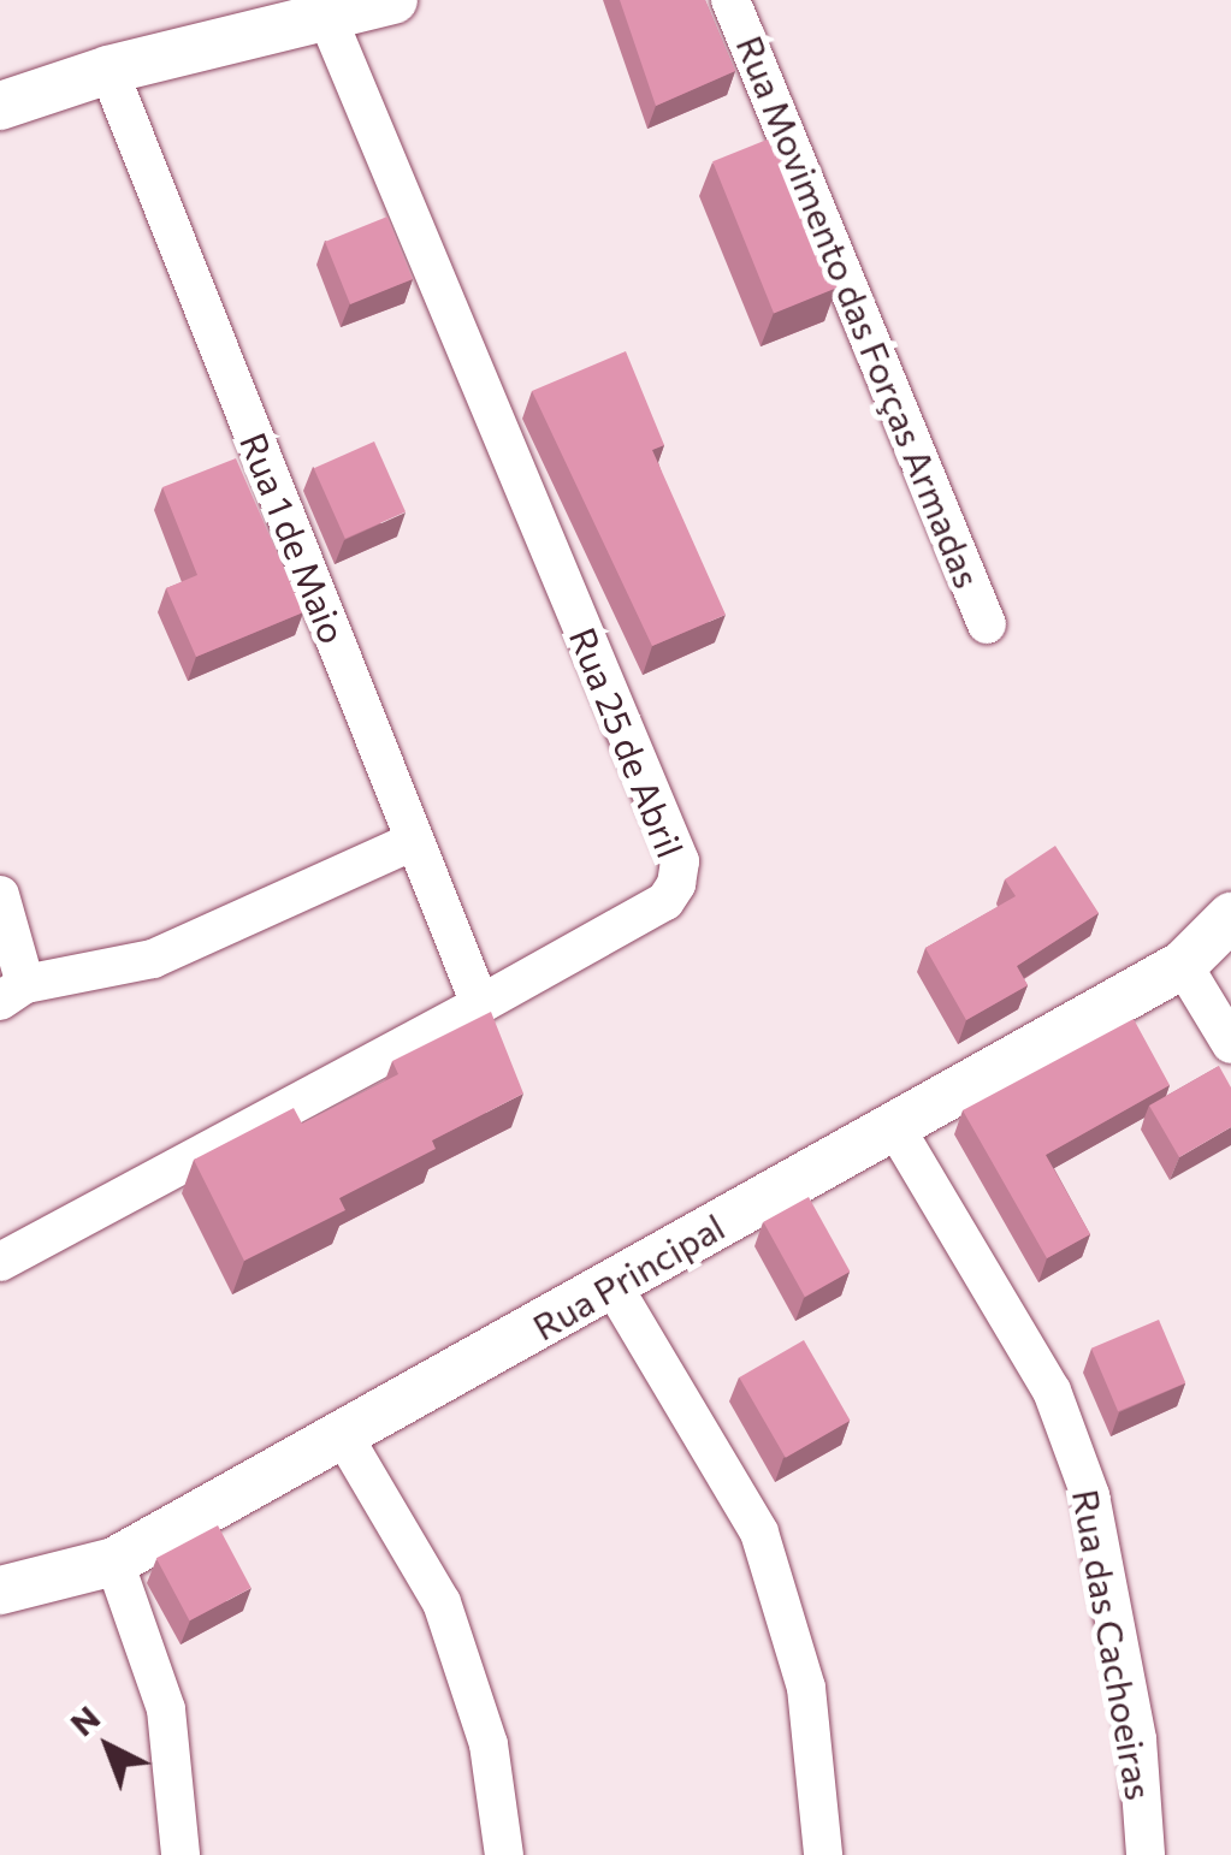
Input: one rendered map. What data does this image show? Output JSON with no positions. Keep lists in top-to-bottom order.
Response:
{
  "streets": {
    "street": [
      "Rua Movimento das Forças Armadas",
      "Rua 1 de Maio",
      "Rua 25 de Abril",
      "Rua Principal",
      "Rua das Cachoeiras"
    ]
  },
  "crossings": [
    ["Rua 1 de Maio", "Rua 25 de Abril"],
    ["Rua Principal", "Rua das Cachoeiras"]
  ],
  "north": "top left"
}
